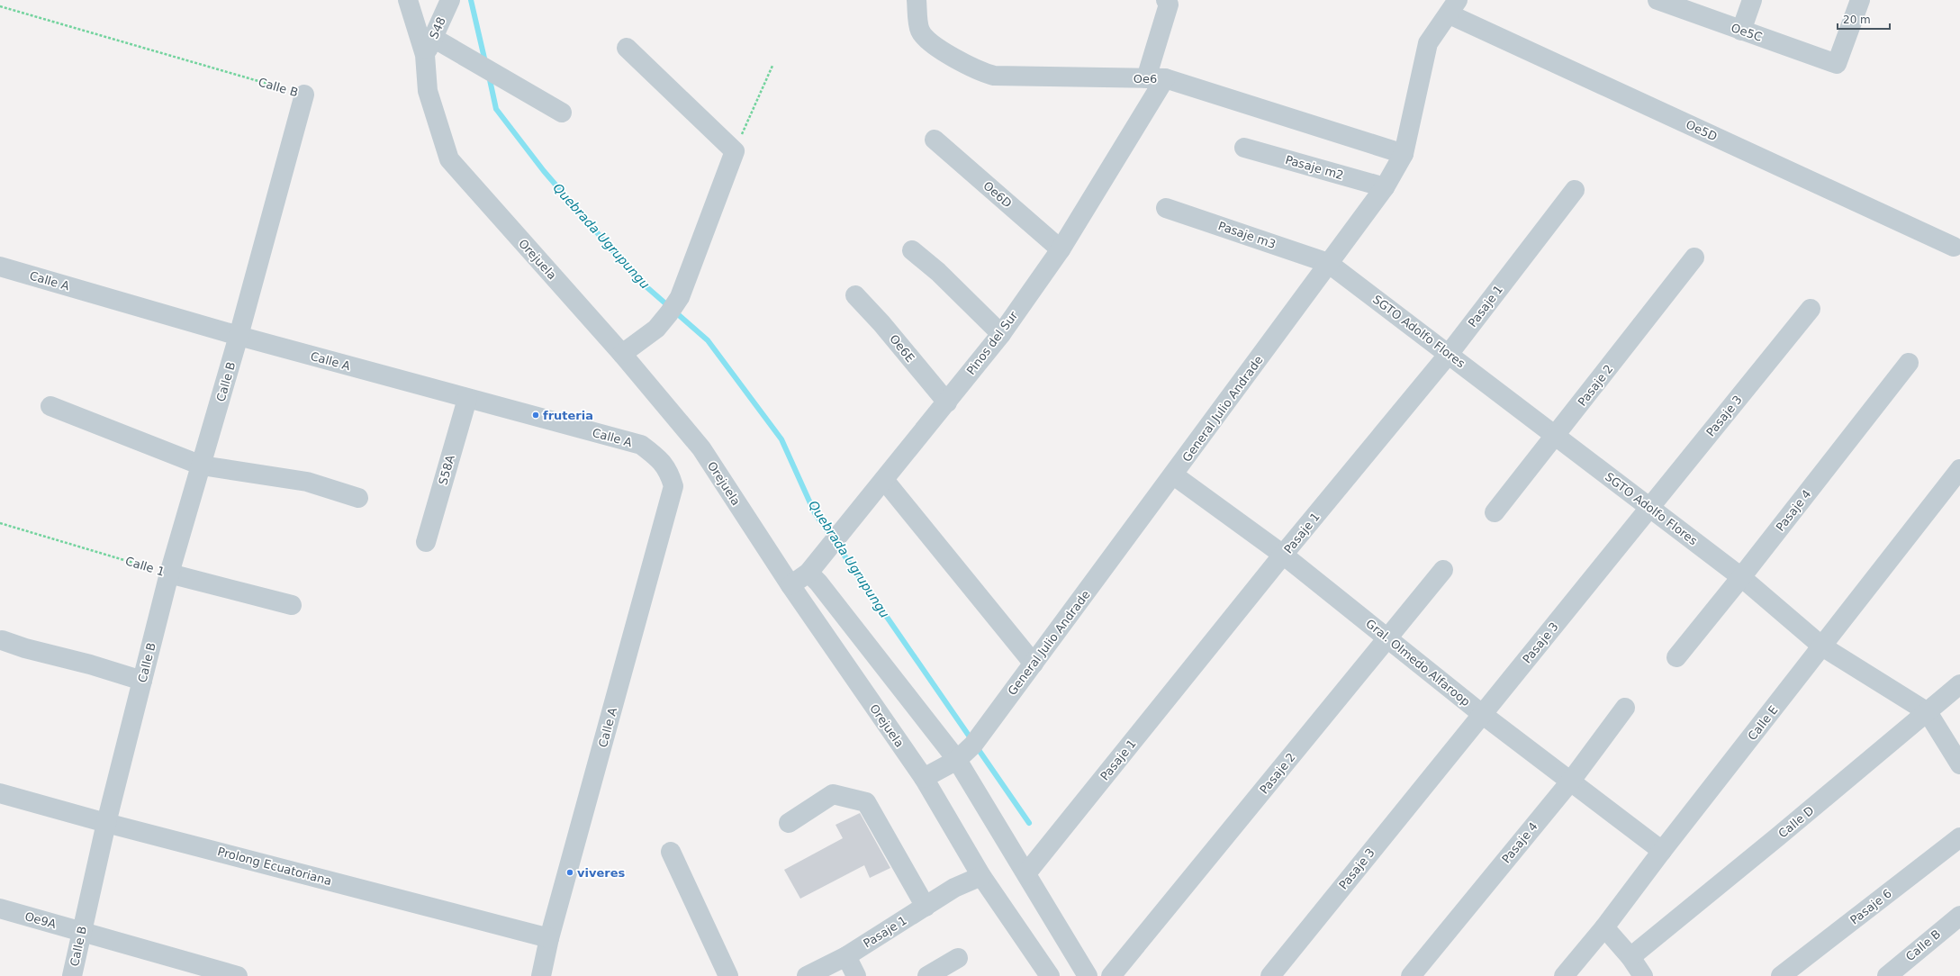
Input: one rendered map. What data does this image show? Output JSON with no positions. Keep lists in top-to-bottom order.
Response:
{
  "streets": {
    "street": [
      "S48",
      "Oe5C",
      "Oe6",
      "Calle B",
      "Oe5D",
      "Pasaje m2",
      "Oe6D",
      "Pasaje m3",
      "Orejuela",
      "Calle A",
      "Pasaje 1",
      "SGTO Adolfo Flores",
      "Pinos del Sur",
      "Oe6E",
      "Pasaje 2",
      "General Julio Andrade",
      "Pasaje 3",
      "S58A",
      "Pasaje 4",
      "Calle 1",
      "Gral. Olmedo Alfaroop",
      "Calle E",
      "Calle D",
      "Prolong Ecuatoriana",
      "Pasaje 6",
      "Oe9A"
    ]
  },
  "crossings": [
    ["S48", "Orejuela"],
    ["Oe6", "Pinos del Sur"],
    ["Oe6", "General Julio Andrade"],
    ["Calle B", "Calle A"],
    ["Calle B", "Calle 1"],
    ["Calle B", "Prolong Ecuatoriana"],
    ["Calle B", "Oe9A"],
    ["Oe5D", "General Julio Andrade"],
    ["Pasaje m2", "General Julio Andrade"],
    ["Oe6D", "Pinos del Sur"],
    ["Pasaje m3", "SGTO Adolfo Flores"],
    ["Pasaje m3", "General Julio Andrade"],
    ["Orejuela", "Pasaje 1"],
    ["Orejuela", "Pinos del Sur"],
    ["Orejuela", "General Julio Andrade"],
    ["Calle A", "S58A"],
    ["Calle A", "Prolong Ecuatoriana"],
    ["Pasaje 1", "SGTO Adolfo Flores"],
    ["Pasaje 1", "Gral. Olmedo Alfaroop"],
    ["SGTO Adolfo Flores", "Pasaje 2"],
    ["SGTO Adolfo Flores", "General Julio Andrade"],
    ["SGTO Adolfo Flores", "Pasaje 3"],
    ["SGTO Adolfo Flores", "Pasaje 4"],
    ["SGTO Adolfo Flores", "Calle E"],
    ["SGTO Adolfo Flores", "Calle D"],
    ["Pinos del Sur", "Oe6E"],
    ["Pasaje 2", "Gral. Olmedo Alfaroop"],
    ["General Julio Andrade", "Gral. Olmedo Alfaroop"],
    ["Pasaje 3", "Gral. Olmedo Alfaroop"],
    ["Pasaje 4", "Gral. Olmedo Alfaroop"],
    ["Gral. Olmedo Alfaroop", "Calle E"]
  ],
  "water": ["Quebrada Ugrupungu"],
  "places": ["fruteria", "viveres"],
  "scale_bar": "20 m"
}
